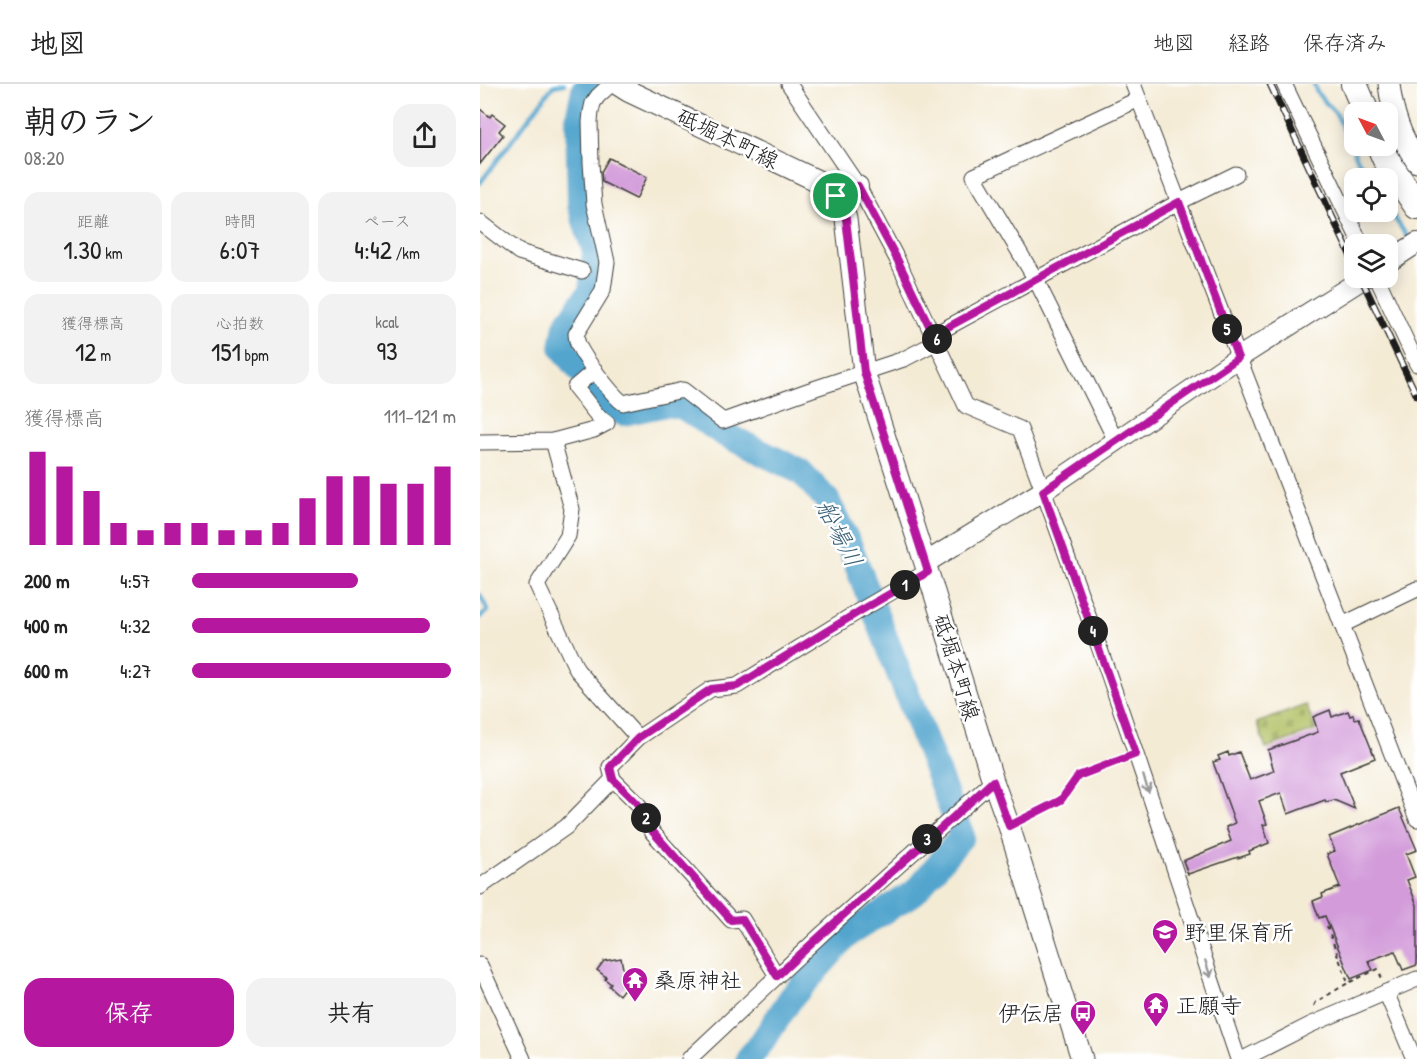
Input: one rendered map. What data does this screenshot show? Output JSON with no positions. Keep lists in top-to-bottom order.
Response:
{
  "streets": {
    "main road": ["砥堀本町線"]
  },
  "water": ["船場川"],
  "places": {
    "school or university": ["野里保育所"],
    "temple": ["桑原神社", "正願寺"],
    "bus stop": ["伊伝居"]
  },
  "north": "top left",
  "page": {
    "header": "地図",
    "nav": ["地図", "経路", "保存済み"],
    "heading": ["朝のラン", "08:20"],
    "stats": [
      ["距離", "1.30 km"],
      ["時間", "6:07"],
      ["ペース", "4:42 /km"],
      ["獲得標高", "12 m"],
      ["心拍数", "151 bpm"],
      ["kcal", "93"]
    ],
    "pins": [
      "5",
      "6",
      "1",
      "4",
      "2",
      "3"
    ],
    "chart": ["獲得標高", "111–121 m"],
    "list": [
      {
        "name": "200 m",
        "note": "4:57"
      },
      {
        "name": "400 m",
        "note": "4:32"
      },
      {
        "name": "600 m",
        "note": "4:27"
      }
    ],
    "buttons": ["保存", "共有"]
  }
}
